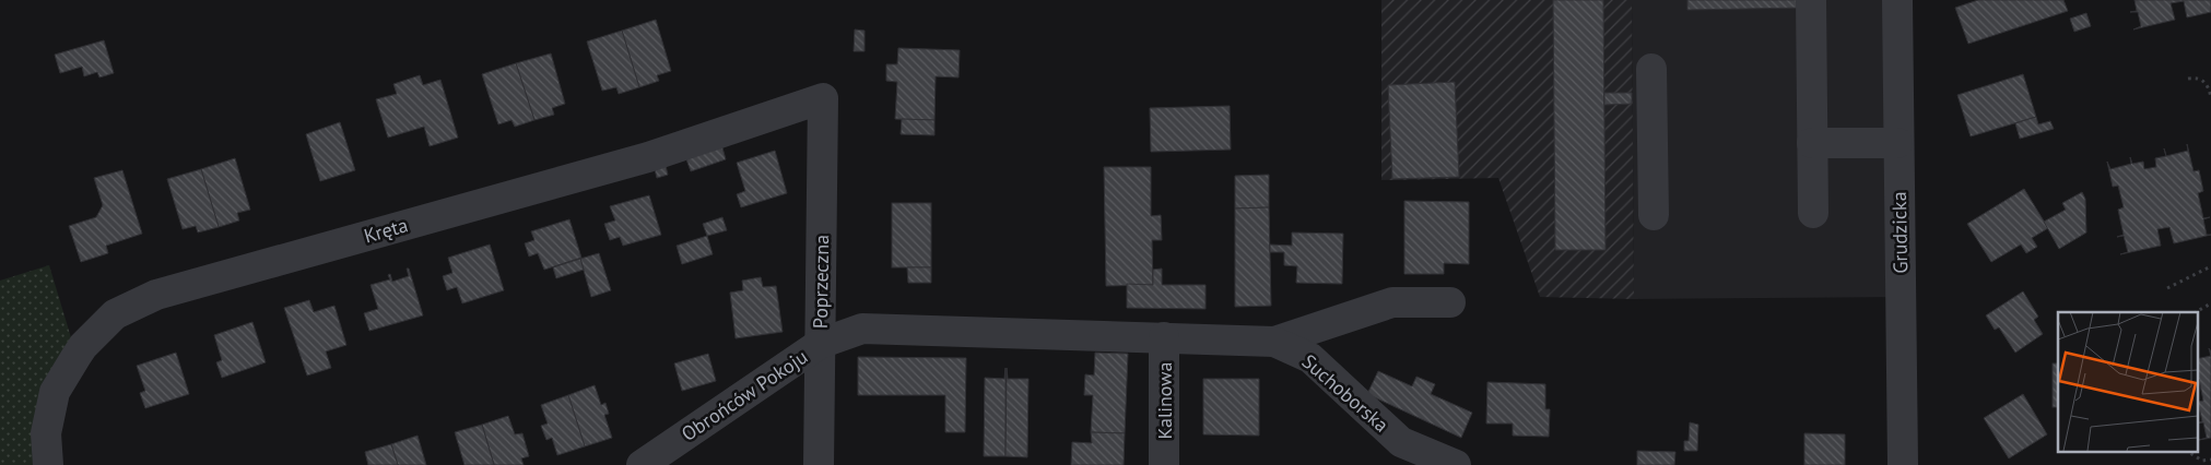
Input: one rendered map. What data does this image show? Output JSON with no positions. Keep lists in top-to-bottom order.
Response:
{
  "streets": {
    "street": [
      "Kręta",
      "Grudzicka",
      "Poprzeczna",
      "Suchoborska",
      "Obrońców Pokoju",
      "Kalinowa"
    ]
  },
  "crossings": [
    ["Kręta", "Poprzeczna"],
    ["Poprzeczna", "Obrońców Pokoju"],
    ["Suchoborska", "Obrońców Pokoju"],
    ["Suchoborska", "Kalinowa"],
    ["Obrońców Pokoju", "Kalinowa"]
  ]
}
